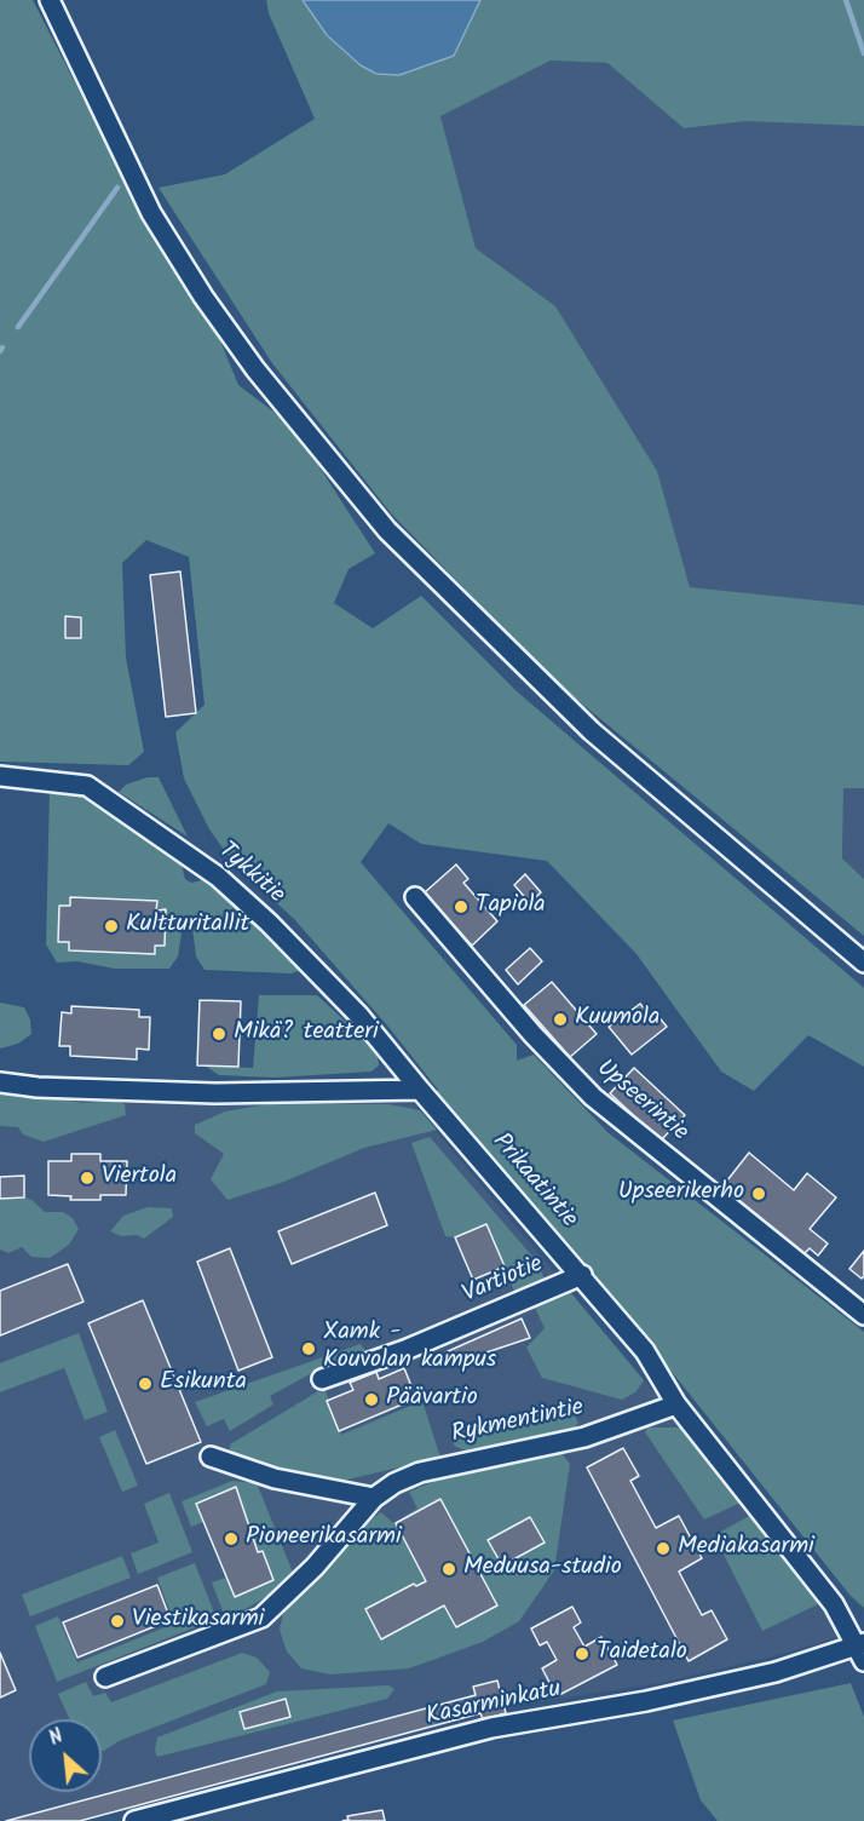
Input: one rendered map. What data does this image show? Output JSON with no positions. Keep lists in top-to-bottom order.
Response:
{
  "streets": {
    "street": [
      "Tykkitie",
      "Upseerintie",
      "Prikaatintie",
      "Vartiotie",
      "Rykmentintie",
      "Kasarminkatu"
    ]
  },
  "crossings": [
    ["Tykkitie", "Prikaatintie"],
    ["Prikaatintie", "Vartiotie"],
    ["Prikaatintie", "Rykmentintie"],
    ["Prikaatintie", "Kasarminkatu"]
  ],
  "places": [
    "Tapiola",
    "Kultturitallit",
    "Kuumola",
    "Mikä? teatteri",
    "Viertola",
    "Upseerikerho",
    "Xamk - Kouvolan kampus",
    "Esikunta",
    "Päävartio",
    "Pioneerikasarmi",
    "Mediakasarmi",
    "Meduusa-studio",
    "Viestikasarmi",
    "Taidetalo"
  ],
  "north": "top left"
}
